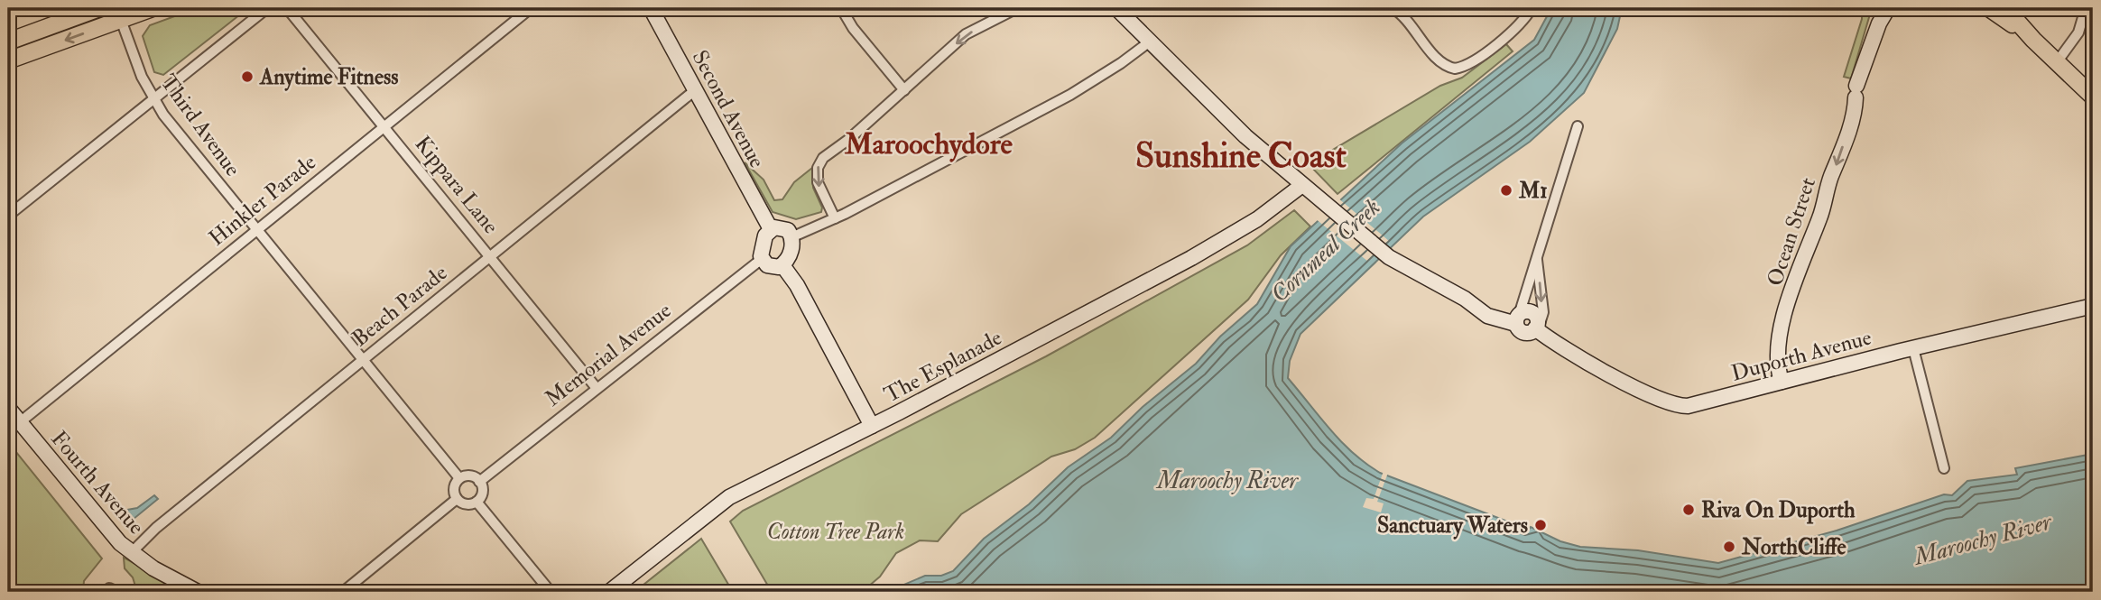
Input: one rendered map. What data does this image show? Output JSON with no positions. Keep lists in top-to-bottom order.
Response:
{
  "streets": {
    "street": [
      "Second Avenue",
      "Third Avenue",
      "Kippara Lane",
      "Hinkler Parade",
      "Ocean Street",
      "Beach Parade",
      "Memorial Avenue",
      "Duporth Avenue",
      "The Esplanade",
      "Fourth Avenue"
    ]
  },
  "crossings": [
    ["Second Avenue", "Beach Parade"],
    ["Second Avenue", "Memorial Avenue"],
    ["Third Avenue", "Hinkler Parade"],
    ["Third Avenue", "Beach Parade"],
    ["Third Avenue", "Memorial Avenue"],
    ["Kippara Lane", "Hinkler Parade"],
    ["Kippara Lane", "Beach Parade"],
    ["Kippara Lane", "Memorial Avenue"],
    ["Hinkler Parade", "Fourth Avenue"],
    ["Ocean Street", "Duporth Avenue"],
    ["Beach Parade", "Fourth Avenue"]
  ],
  "one_way": ["Ocean Street"],
  "districts": ["Maroochydore", "Sunshine Coast"],
  "water": ["Cornmeal Creek", "Maroochy River"],
  "parks": ["Cotton Tree Park"],
  "places": [
    "Anytime Fitness",
    "M1",
    "Riva On Duporth",
    "Sanctuary Waters",
    "NorthCliffe"
  ]
}
